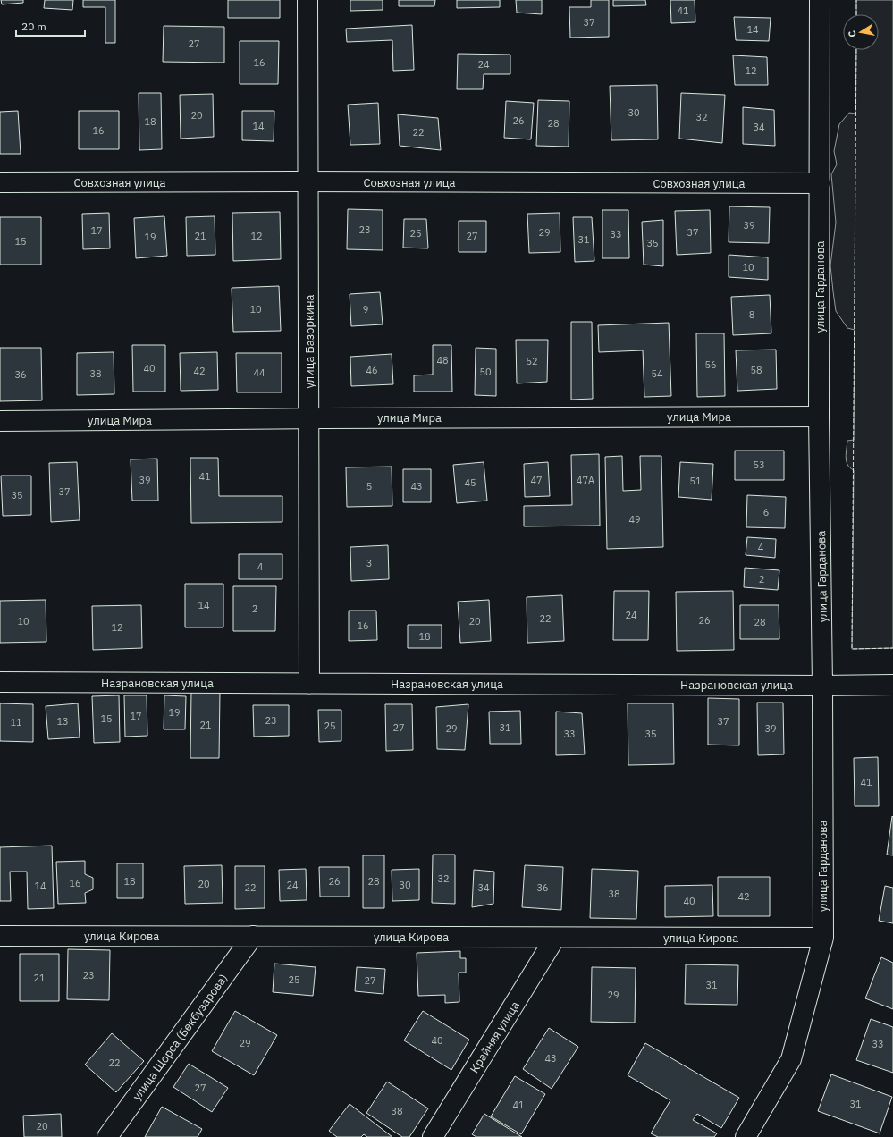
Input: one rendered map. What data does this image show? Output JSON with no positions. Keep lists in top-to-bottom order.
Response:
{
  "streets": {
    "street": [
      "Совхозная улица",
      "улица Гарданова",
      "улица Базоркина",
      "улица Мира",
      "Назрановская улица",
      "улица Кирова",
      "улица Щорса (Бекбузарова)",
      "Крайняя улица"
    ]
  },
  "crossings": [
    ["Совхозная улица", "улица Гарданова"],
    ["Совхозная улица", "улица Базоркина"],
    ["улица Гарданова", "улица Мира"],
    ["улица Гарданова", "Назрановская улица"],
    ["улица Гарданова", "улица Кирова"],
    ["улица Базоркина", "улица Мира"],
    ["улица Базоркина", "Назрановская улица"],
    ["улица Кирова", "улица Щорса (Бекбузарова)"],
    ["улица Кирова", "Крайняя улица"]
  ],
  "house_numbers": [
    "41",
    "37",
    "14",
    "27",
    "16",
    "24",
    "12",
    "30",
    "20",
    "32",
    "26",
    "18",
    "28",
    "14",
    "34",
    "16",
    "22",
    "39",
    "23",
    "17",
    "29",
    "37",
    "25",
    "33",
    "21",
    "12",
    "27",
    "19",
    "31",
    "15",
    "35",
    "10",
    "10",
    "9",
    "8",
    "48",
    "52",
    "56",
    "40",
    "46",
    "58",
    "42",
    "50",
    "44",
    "38",
    "54",
    "36",
    "53",
    "41",
    "39",
    "47",
    "47А",
    "51",
    "45",
    "5",
    "43",
    "37",
    "35",
    "6",
    "49",
    "4",
    "3",
    "4",
    "2",
    "14",
    "2",
    "24",
    "22",
    "26",
    "10",
    "20",
    "28",
    "16",
    "12",
    "18",
    "19",
    "17",
    "15",
    "23",
    "13",
    "37",
    "11",
    "21",
    "25",
    "27",
    "31",
    "29",
    "39",
    "33",
    "35",
    "41",
    "32",
    "18",
    "26",
    "28",
    "16",
    "20",
    "24",
    "30",
    "14",
    "22",
    "34",
    "36",
    "38",
    "42",
    "40",
    "23",
    "21",
    "25",
    "27",
    "31",
    "29",
    "40",
    "29",
    "33",
    "43",
    "22",
    "27",
    "31",
    "41",
    "38",
    "20"
  ],
  "scale_bar": "20 m",
  "north": "left"
}
